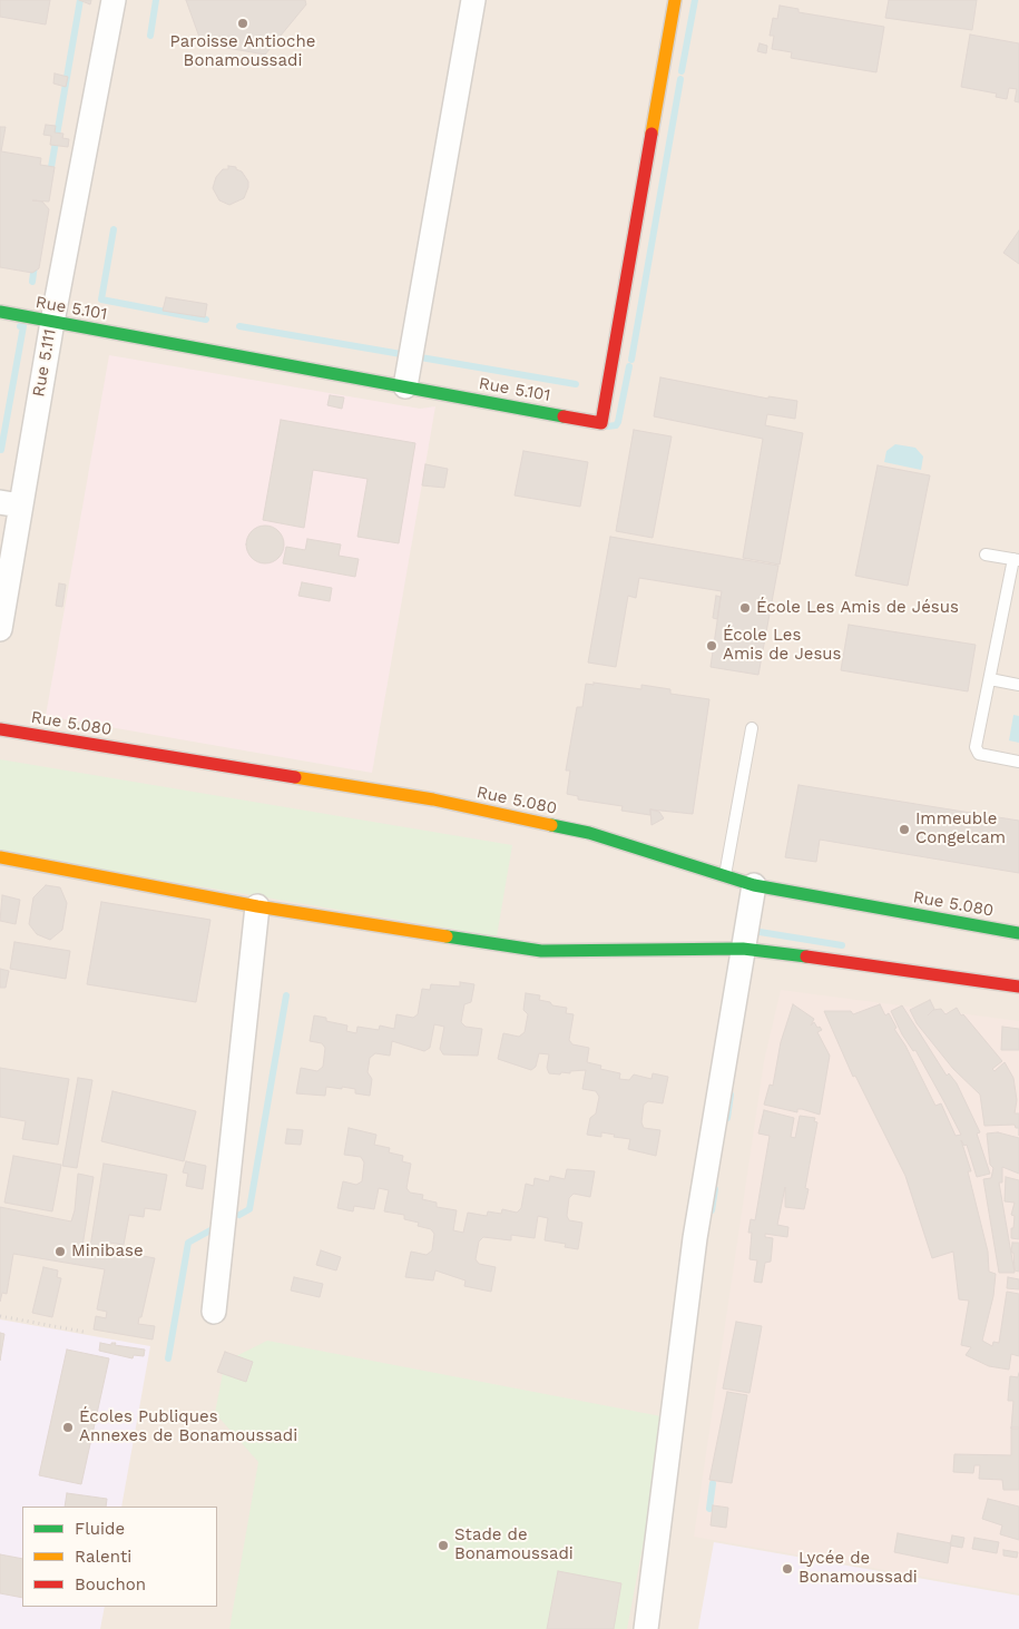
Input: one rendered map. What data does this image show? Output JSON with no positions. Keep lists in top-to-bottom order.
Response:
{
  "streets": {
    "main road": ["Rue 5.101", "Rue 5.080"],
    "street": ["Rue 5.111"]
  },
  "crossings": [
    ["Rue 5.101", "Rue 5.111"]
  ],
  "places": [
    "Paroisse Antioche Bonamoussadi",
    "École Les Amis de Jésus",
    "École Les Amis de Jesus",
    "Immeuble Congelcam",
    "Minibase",
    "Écoles Publiques Annexes de Bonamoussadi",
    "Stade de Bonamoussadi",
    "Lycée de Bonamoussadi"
  ],
  "legend": ["Fluide", "Ralenti", "Bouchon"]
}
